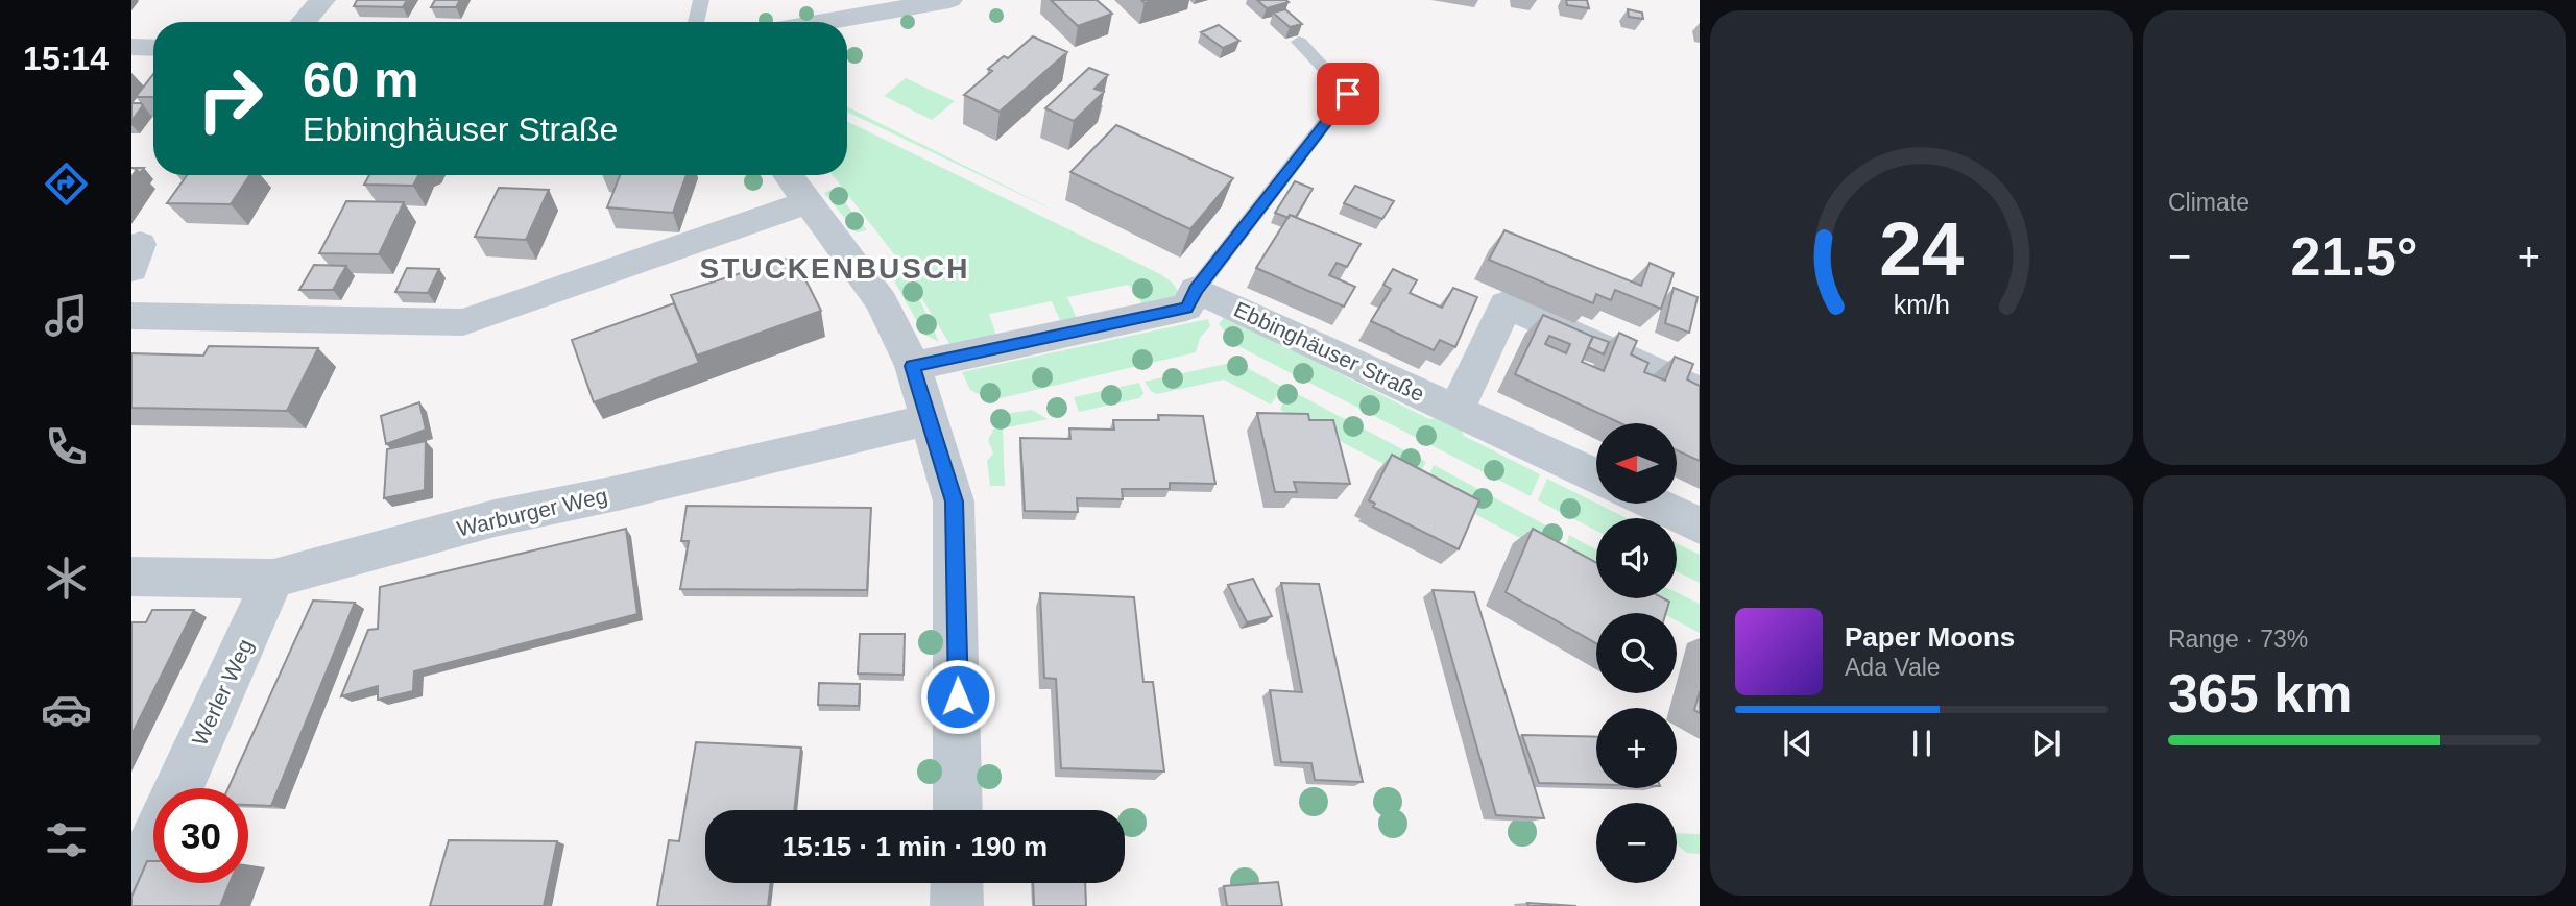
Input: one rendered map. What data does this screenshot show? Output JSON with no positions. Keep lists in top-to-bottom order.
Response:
{
  "streets": {
    "street": ["Ebbinghäuser Straße", "Warburger Weg", "Werler Weg"]
  },
  "crossings": [
    ["Warburger Weg", "Werler Weg"]
  ],
  "districts": ["STUCKENBUSCH"],
  "north": "left",
  "page": {
    "tabs": "15:14",
    "tile": [
      "Climate",
      ["Range · 73%", "365 km"]
    ],
    "turn": ["60 m", "Ebbinghäuser Straße"],
    "heat": ["−", "21.5°", "+"],
    "map_buttons": ["+", "−"],
    "song": ["Paper Moons", "Ada Vale"],
    "limit": "30",
    "trip": "15:15 · 1 min · 190 m",
    "gauge": ["24", "km/h"]
  }
}
